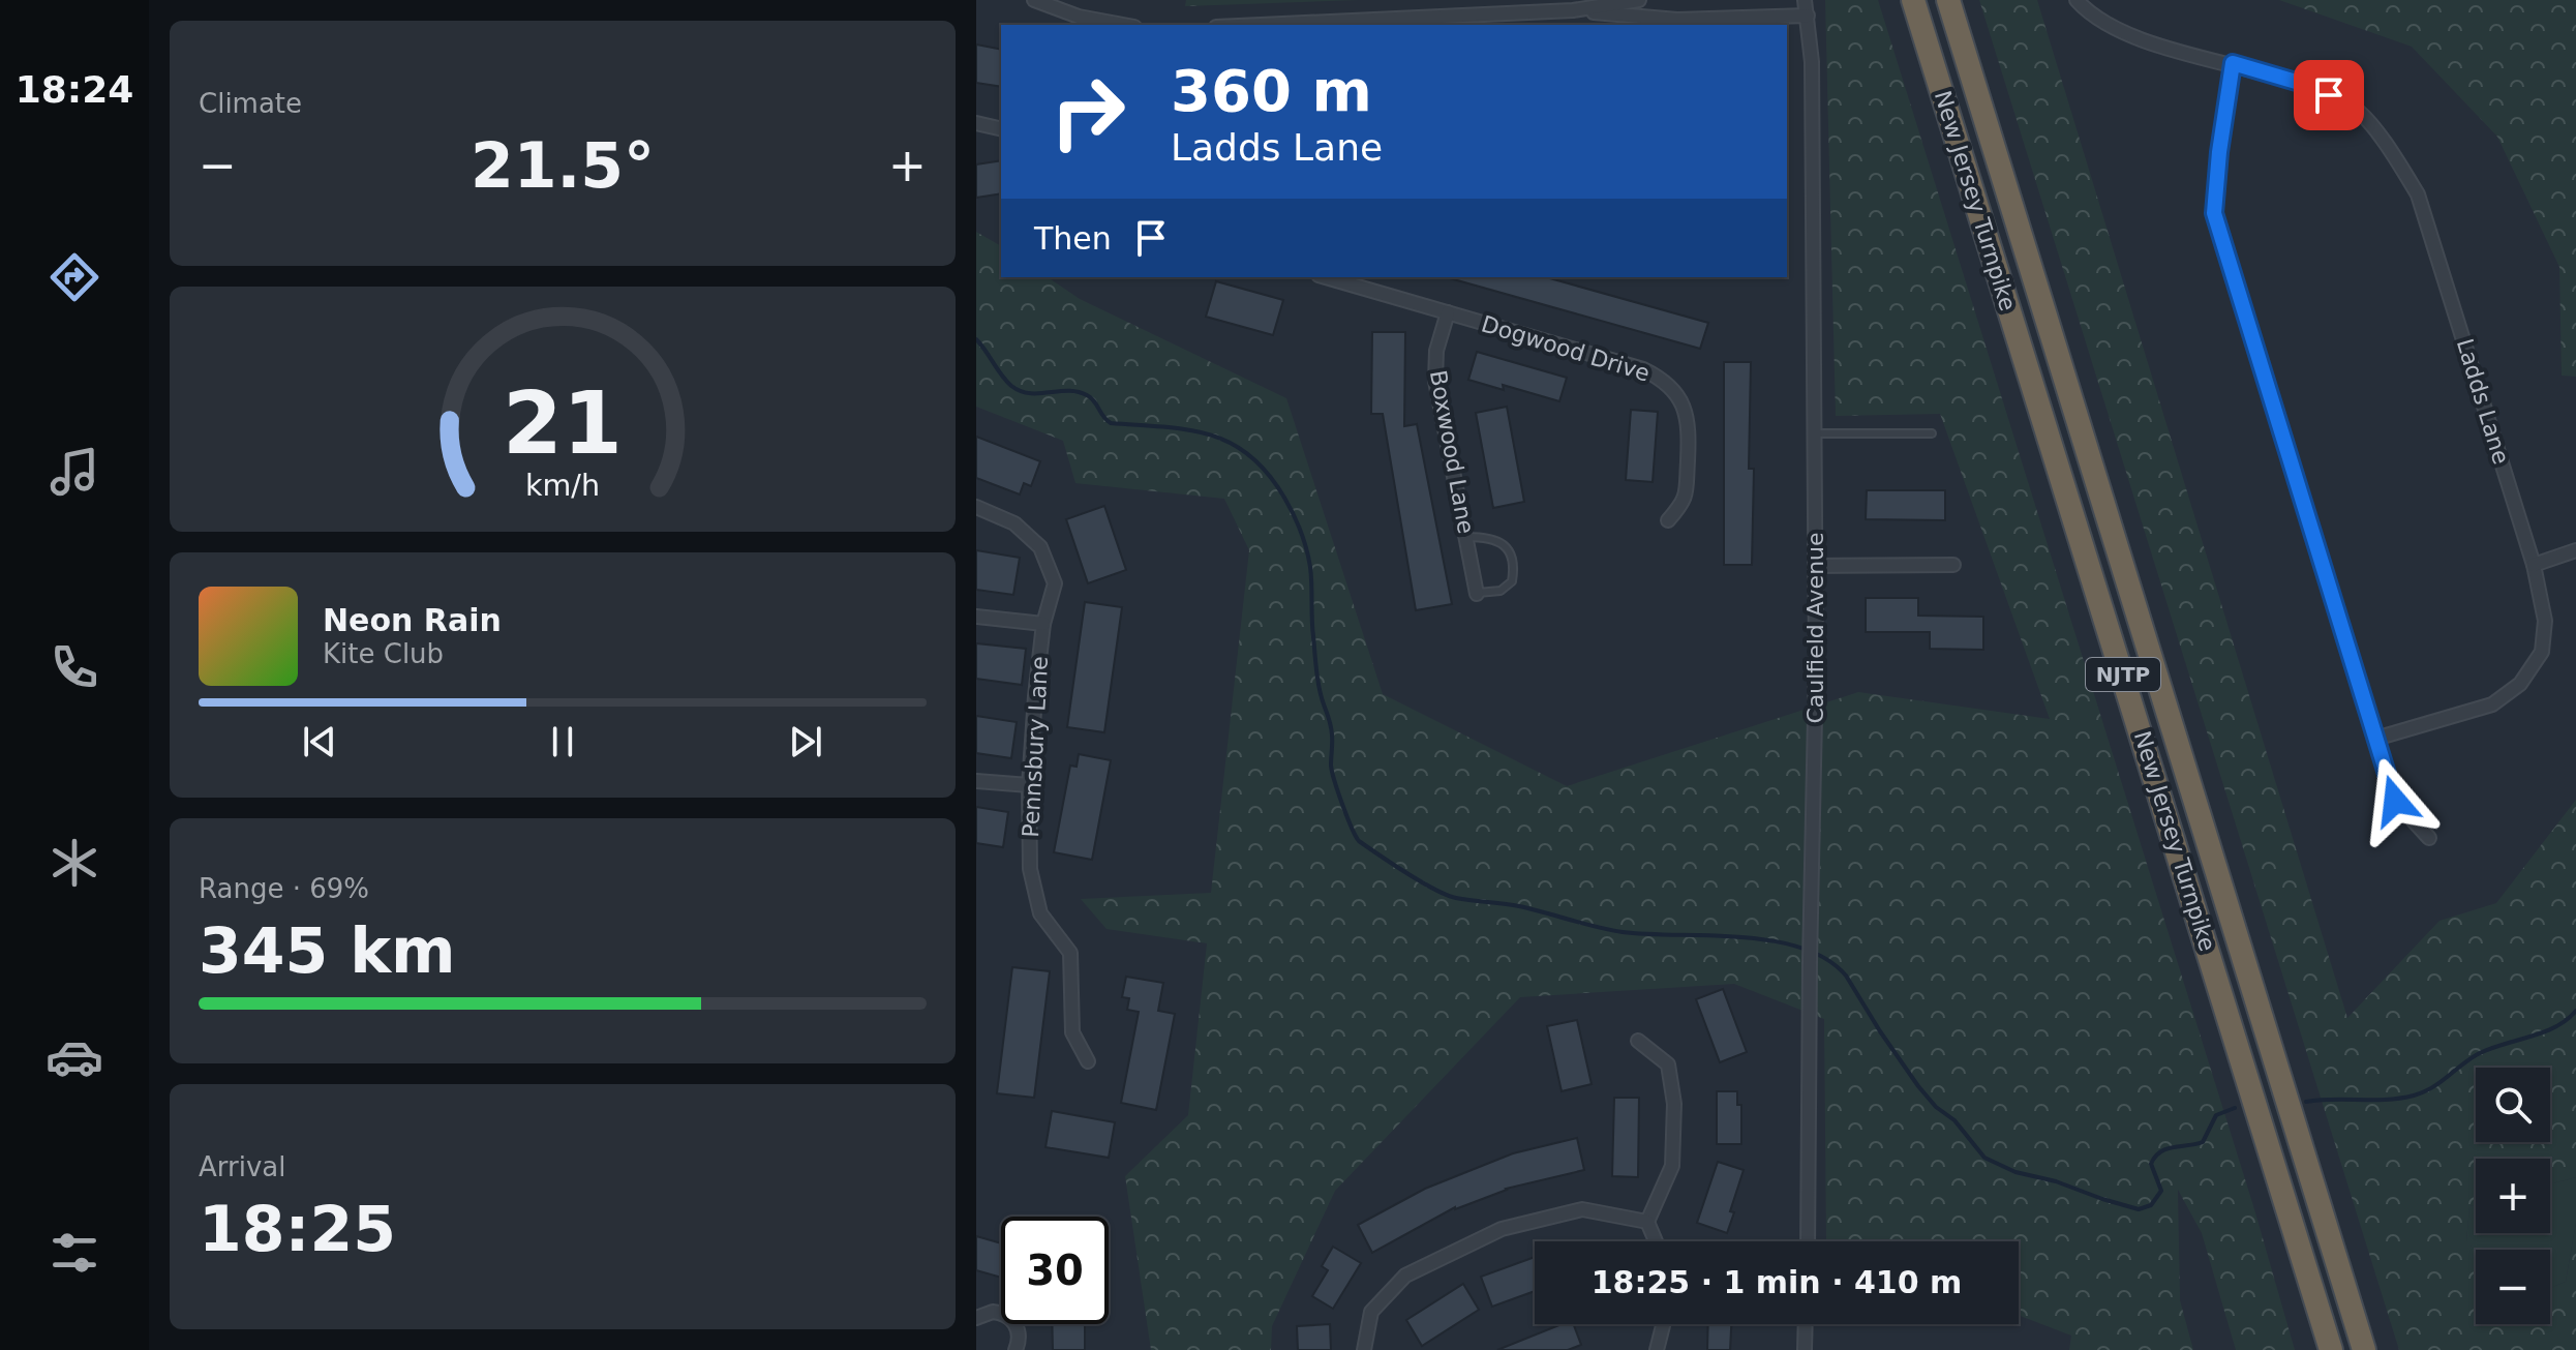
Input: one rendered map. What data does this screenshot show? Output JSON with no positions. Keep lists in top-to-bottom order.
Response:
{
  "streets": {
    "highway": ["New Jersey Turnpike", "NJTP"],
    "street": [
      "Dogwood Drive",
      "Ladds Lane",
      "Boxwood Lane",
      "Caulfield Avenue",
      "Pennsbury Lane"
    ]
  },
  "crossings": [
    ["Dogwood Drive", "Boxwood Lane"]
  ],
  "page": {
    "tabs": "18:24",
    "tile": [
      "Climate",
      ["Range · 69%", "345 km"],
      ["Arrival", "18:25"]
    ],
    "turn": ["360 m", "Ladds Lane"],
    "heat": ["−", "21.5°", "+"],
    "then": "Then",
    "song": ["Neon Rain", "Kite Club"],
    "map_buttons": ["+", "−"],
    "limit": "30",
    "trip": "18:25 · 1 min · 410 m",
    "gauge": ["21", "km/h"]
  }
}
